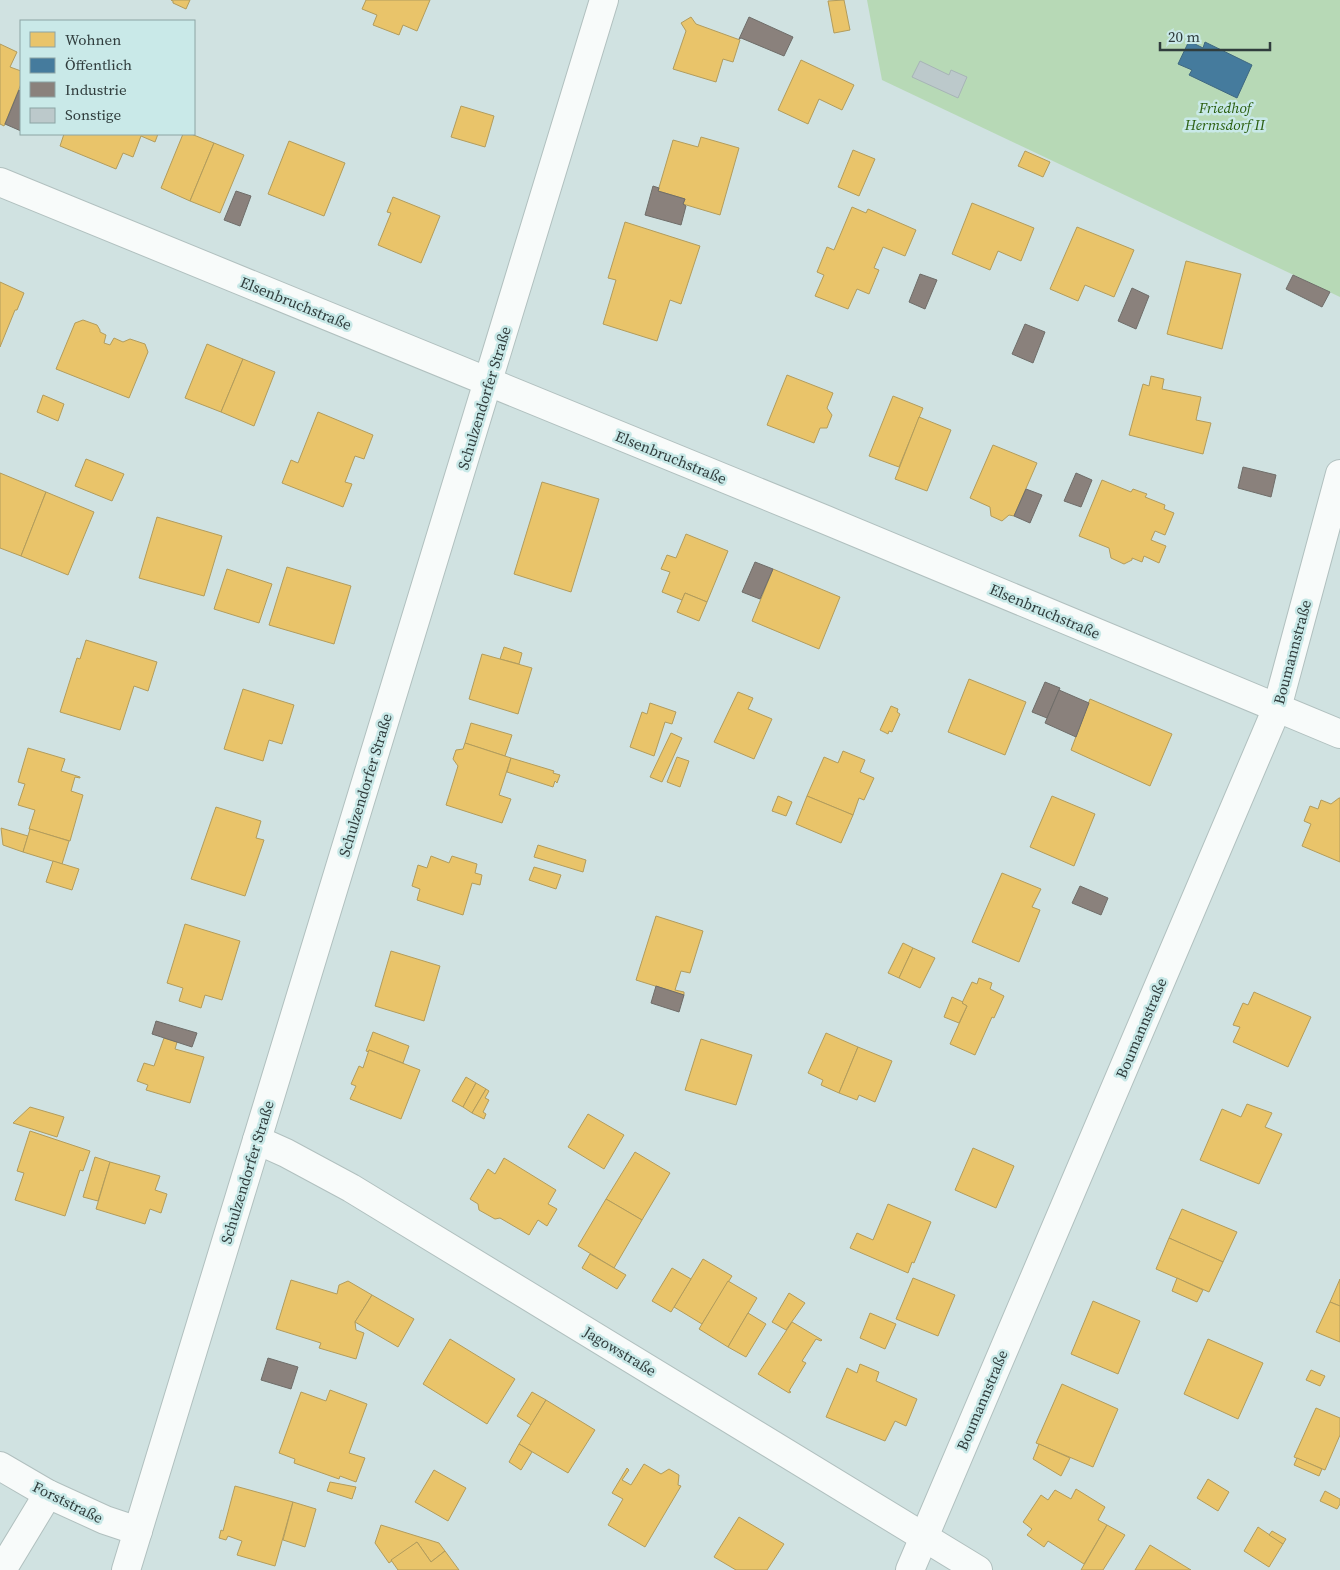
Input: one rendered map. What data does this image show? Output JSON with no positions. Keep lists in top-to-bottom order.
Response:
{
  "streets": {
    "street": [
      "Elsenbruchstraße",
      "Schulzendorfer Straße",
      "Boumannstraße",
      "Jagowstraße",
      "Forststraße"
    ]
  },
  "crossings": [
    ["Elsenbruchstraße", "Schulzendorfer Straße"],
    ["Elsenbruchstraße", "Boumannstraße"],
    ["Schulzendorfer Straße", "Jagowstraße"],
    ["Schulzendorfer Straße", "Forststraße"],
    ["Boumannstraße", "Jagowstraße"]
  ],
  "parks": ["Friedhof Hermsdorf II"],
  "legend": [
    "Wohnen",
    "Öffentlich",
    "Industrie",
    "Sonstige"
  ],
  "scale_bar": "20 m"
}
